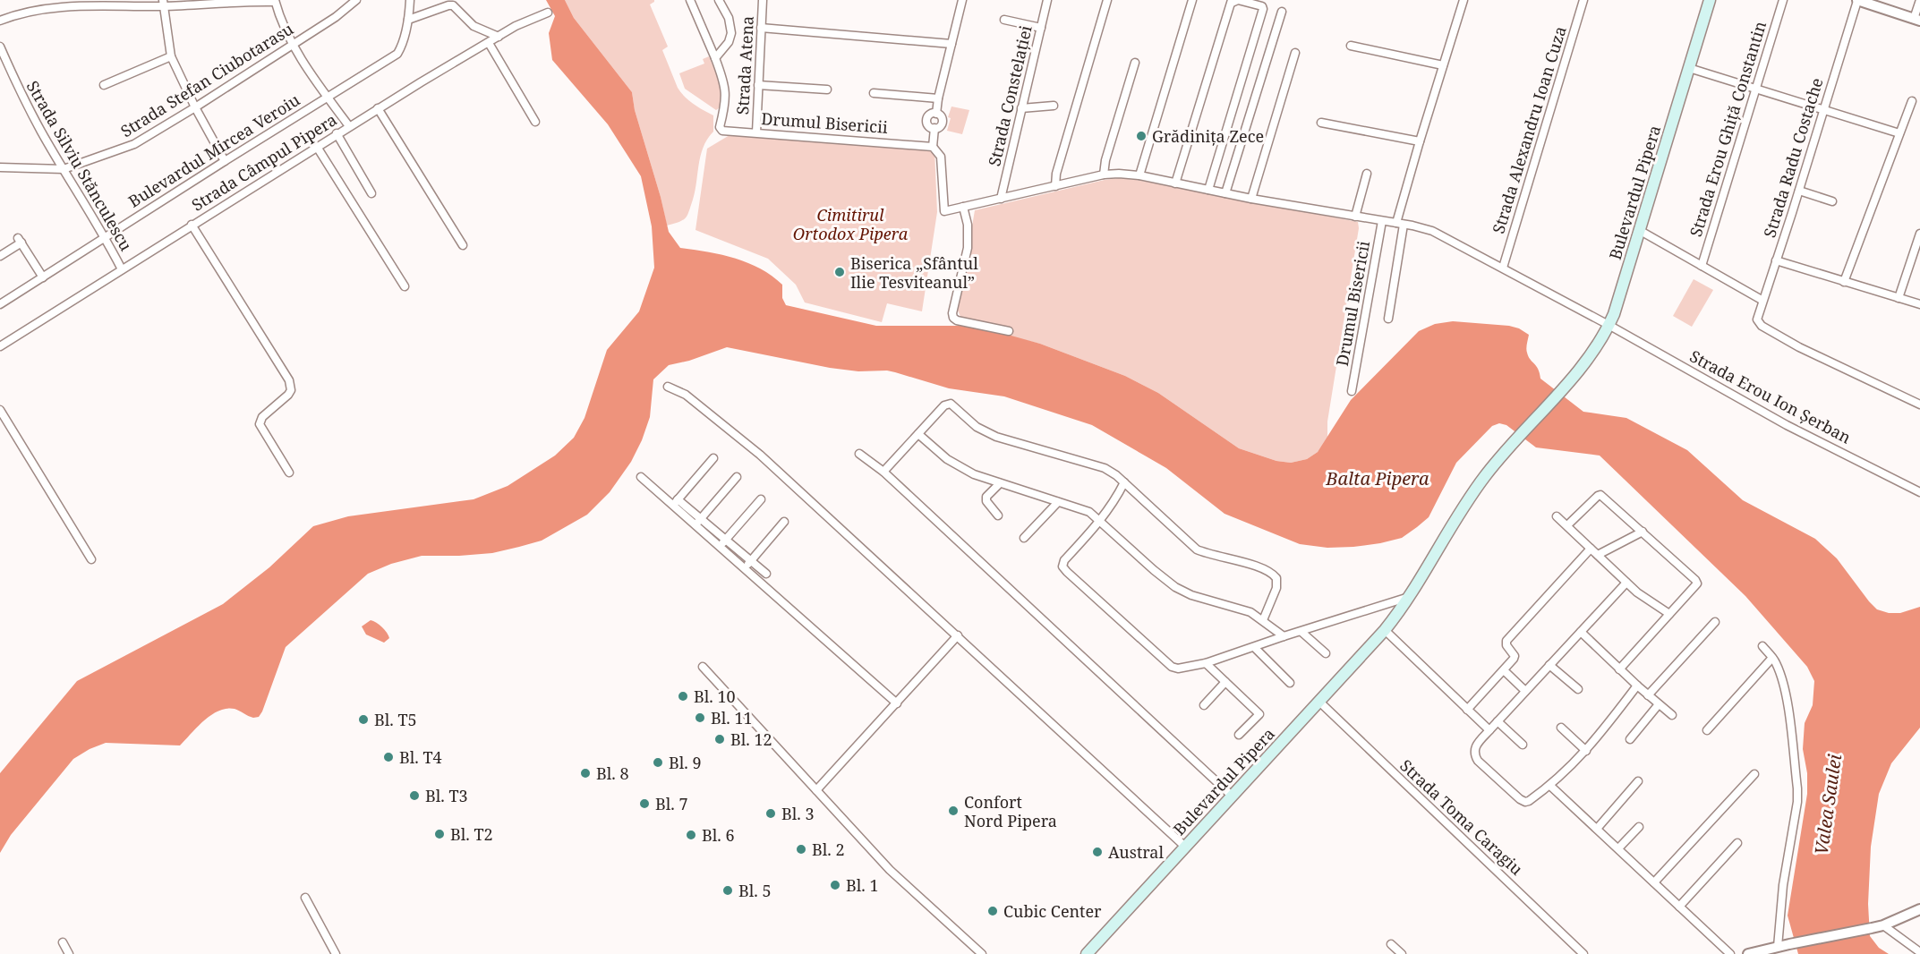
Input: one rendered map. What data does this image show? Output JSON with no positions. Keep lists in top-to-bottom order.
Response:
{
  "streets": {
    "main road": ["Bulevardul Pipera"],
    "street": [
      "Strada Atena",
      "Strada Stefan Ciubotarasu",
      "Strada Constelației",
      "Drumul Bisericii",
      "Strada Erou Ghiță Constantin",
      "Strada Alexandru Ioan Cuza",
      "Bulevardul Mircea Veroiu",
      "Strada Radu Costache",
      "Strada Câmpul Pipera",
      "Strada Silviu Stănculescu",
      "Strada Erou Ion Șerban",
      "Strada Toma Caragiu"
    ]
  },
  "crossings": [
    ["Strada Atena", "Drumul Bisericii"],
    ["Strada Stefan Ciubotarasu", "Strada Silviu Stănculescu"],
    ["Strada Constelației", "Drumul Bisericii"],
    ["Drumul Bisericii", "Strada Alexandru Ioan Cuza"],
    ["Drumul Bisericii", "Bulevardul Pipera"],
    ["Drumul Bisericii", "Strada Erou Ion Șerban"],
    ["Bulevardul Mircea Veroiu", "Strada Silviu Stănculescu"],
    ["Strada Câmpul Pipera", "Strada Silviu Stănculescu"],
    ["Bulevardul Pipera", "Strada Erou Ion Șerban"],
    ["Bulevardul Pipera", "Strada Toma Caragiu"]
  ],
  "water": ["Balta Pipera", "Valea Saulei"],
  "parks": ["Cimitirul Ortodox Pipera"],
  "places": [
    "Grădinița Zece",
    "Biserica „Sfântul Ilie Tesviteanul”",
    "Bl. 10",
    "Bl. 11",
    "Bl. T5",
    "Bl. 12",
    "Bl. T4",
    "Bl. 9",
    "Bl. 8",
    "Bl. T3",
    "Bl. 7",
    "Confort Nord Pipera",
    "Bl. 3",
    "Bl. T2",
    "Bl. 6",
    "Bl. 2",
    "Austral",
    "Bl. 1",
    "Bl. 5",
    "Cubic Center"
  ]
}
